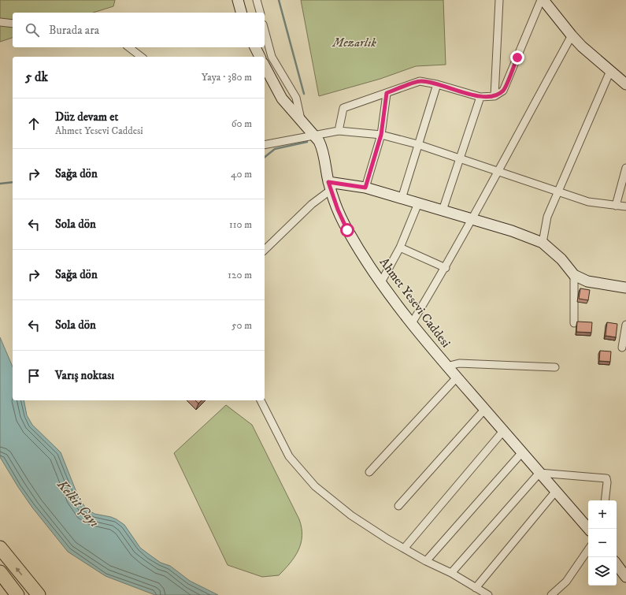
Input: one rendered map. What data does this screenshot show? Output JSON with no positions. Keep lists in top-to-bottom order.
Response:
{
  "streets": {
    "street": ["Ahmet Yesevi Caddesi"]
  },
  "water": ["Kelkit Çayı"],
  "parks": ["Mezarlık"],
  "page": {
    "search": "Burada ara",
    "heading": ["5 dk", "Yaya · 380 m"],
    "list": [
      ["Düz devam et", "Ahmet Yesevi Caddesi", "60 m"],
      ["Sağa dön", "40 m"],
      ["Sola dön", "110 m"],
      ["Sağa dön", "120 m"],
      ["Sola dön", "50 m"],
      "Varış noktası"
    ],
    "map_buttons": ["+", "−"]
  }
}
